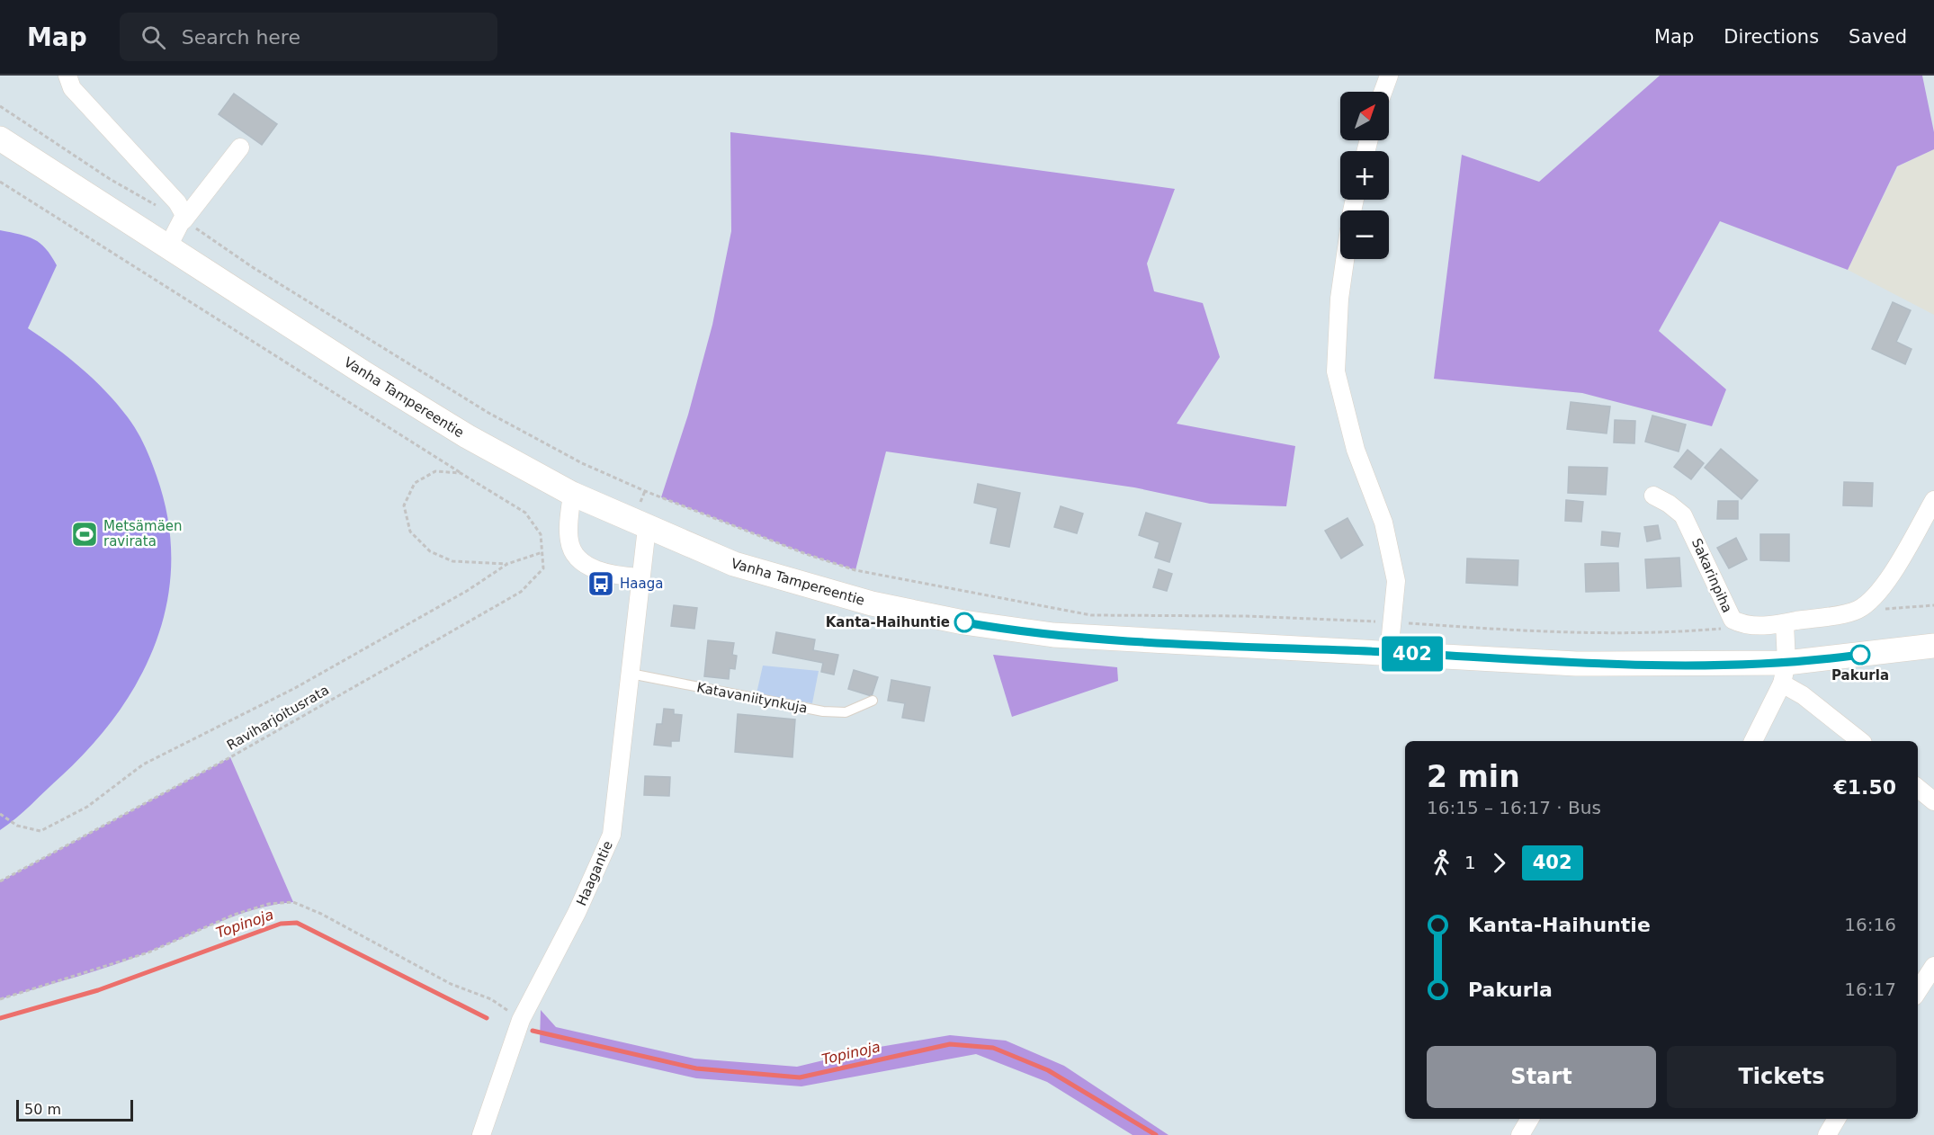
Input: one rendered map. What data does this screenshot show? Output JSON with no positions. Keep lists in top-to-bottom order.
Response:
{
  "streets": {
    "main road": ["Vanha Tampereentie"],
    "street": ["Sakarinpiha", "Haagantie"],
    "lane": ["Katavaniitynkuja"],
    "path": ["Raviharjoitusrata"]
  },
  "crossings": [
    ["Vanha Tampereentie", "Haagantie"],
    ["Katavaniitynkuja", "Haagantie"]
  ],
  "water": ["Topinoja"],
  "places": {
    "sports": ["Metsämäen ravirata"],
    "bus stop": ["Haaga"],
    "other": ["Kanta-Haihuntie", "Pakurla"]
  },
  "lines": ["bus line 402"],
  "scale_bar": "50 m",
  "north": "top right",
  "page": {
    "header": "Map",
    "search": "Search here",
    "nav": ["Map", "Directions", "Saved"],
    "on_map": "402",
    "map_buttons": ["+", "−"],
    "heading": ["2 min", "16:15 – 16:17 · Bus", "€1.50"],
    "legs": ["1", "402"],
    "list": [
      {
        "name": "Kanta-Haihuntie",
        "value": "16:16"
      },
      {
        "name": "Pakurla",
        "value": "16:17"
      }
    ],
    "buttons": ["Start", "Tickets"],
    "scale": "50 m"
  }
}
